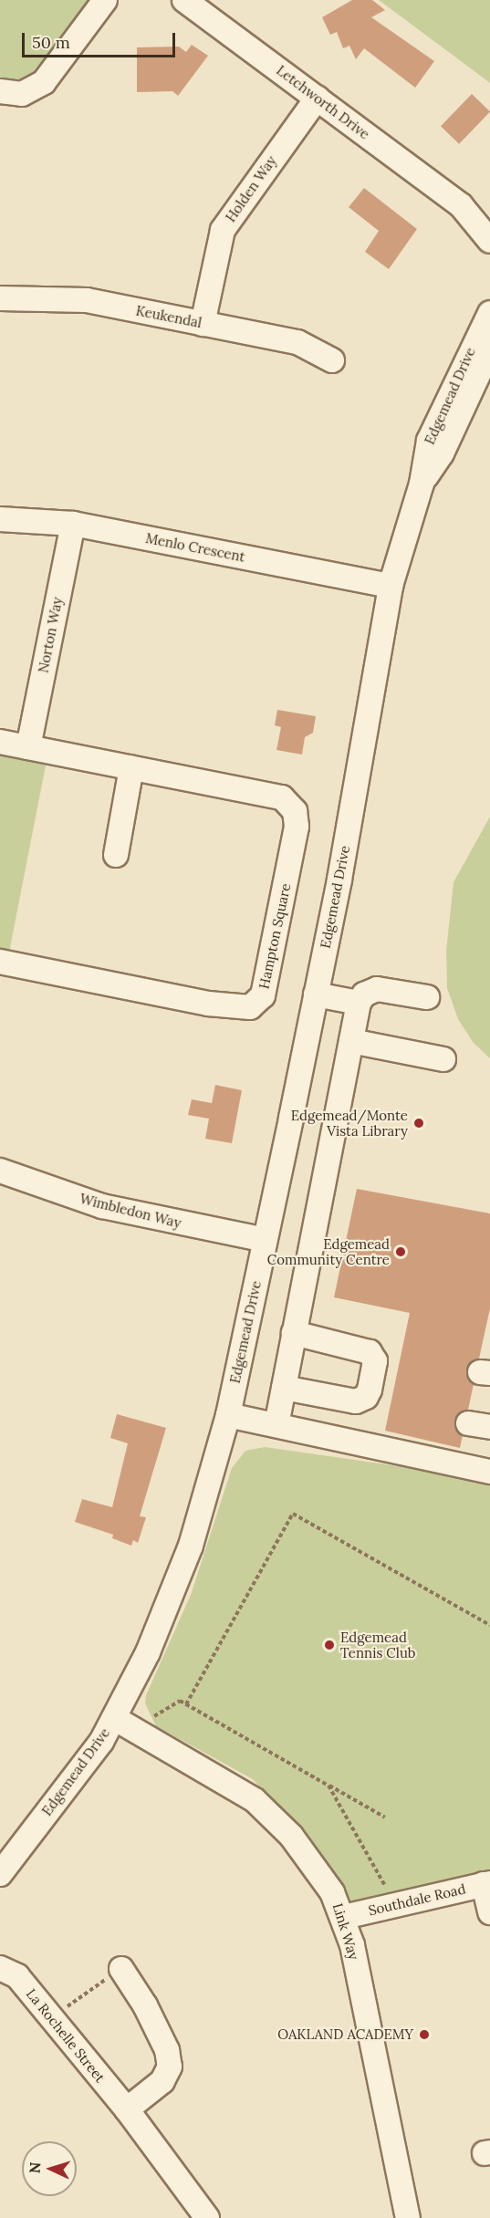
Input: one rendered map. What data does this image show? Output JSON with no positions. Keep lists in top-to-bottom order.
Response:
{
  "streets": {
    "street": [
      "Letchworth Drive",
      "Holden Way",
      "Keukendal",
      "Edgemead Drive",
      "Menlo Crescent",
      "Norton Way",
      "Hampton Square",
      "Wimbledon Way",
      "Southdale Road",
      "Link Way",
      "La Rochelle Street"
    ]
  },
  "crossings": [
    ["Letchworth Drive", "Holden Way"],
    ["Holden Way", "Keukendal"],
    ["Edgemead Drive", "Menlo Crescent"],
    ["Edgemead Drive", "Wimbledon Way"],
    ["Edgemead Drive", "Link Way"],
    ["Menlo Crescent", "Norton Way"],
    ["Norton Way", "Hampton Square"],
    ["Southdale Road", "Link Way"]
  ],
  "places": [
    "Edgemead/Monte Vista Library",
    "Edgemead Community Centre",
    "Edgemead Tennis Club",
    "OAKLAND ACADEMY"
  ],
  "scale_bar": "50 m",
  "north": "left"
}
